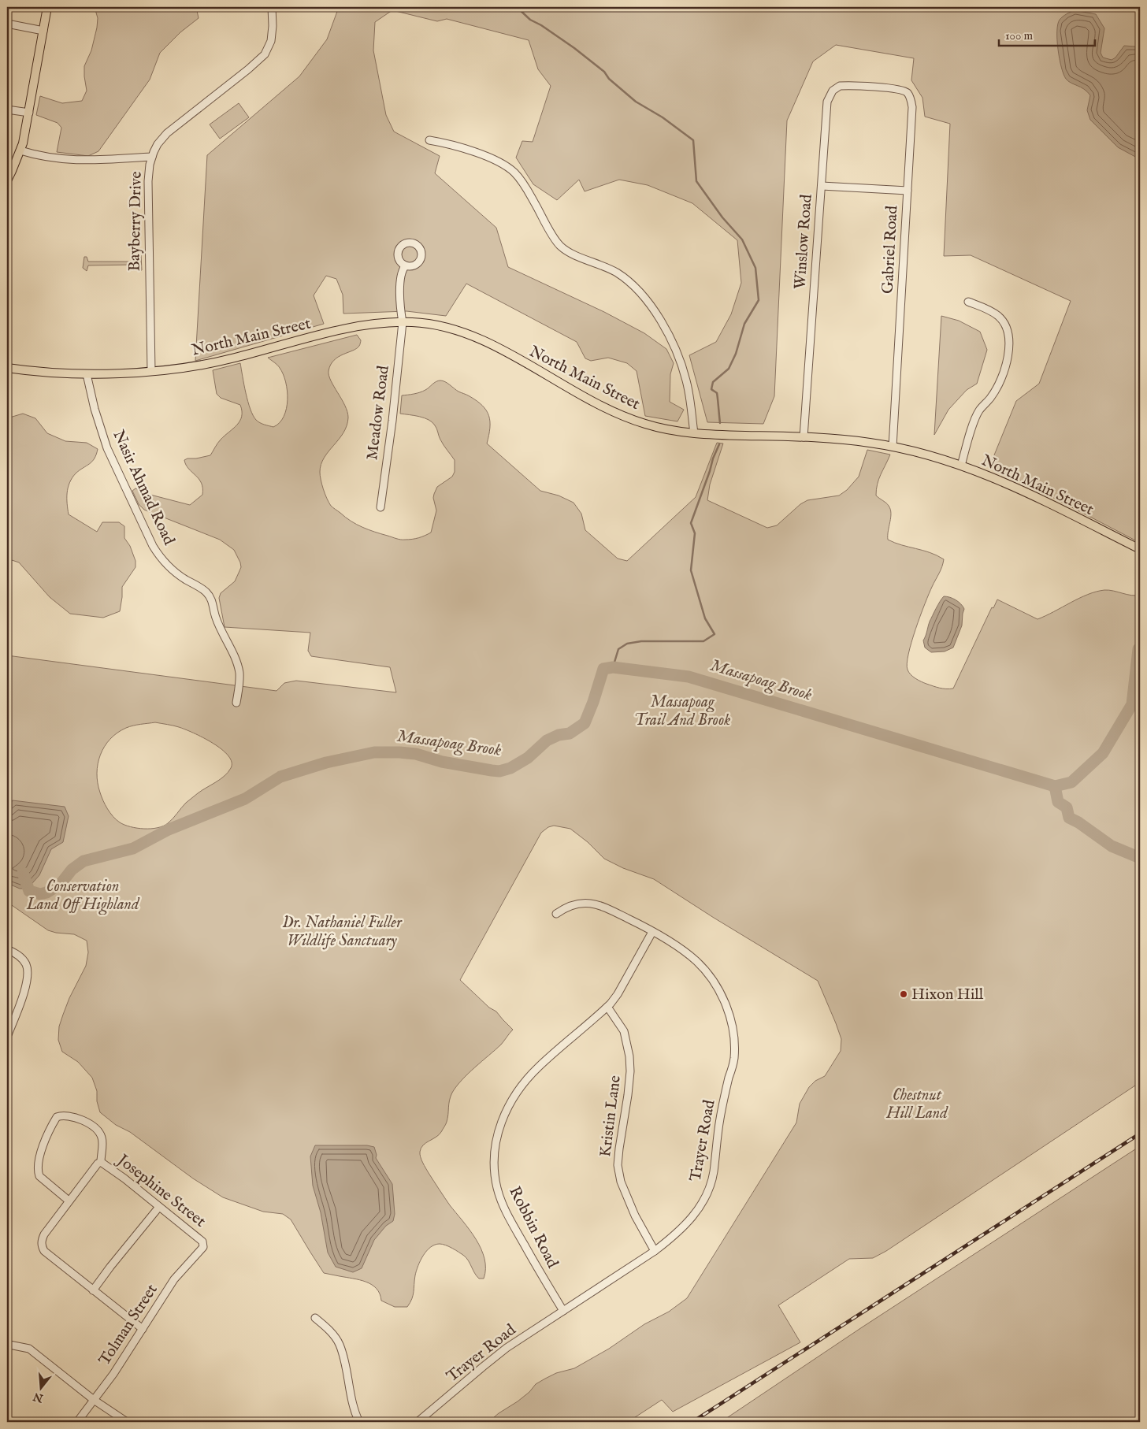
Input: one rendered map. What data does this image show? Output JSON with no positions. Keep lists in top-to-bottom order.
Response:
{
  "streets": {
    "main road": ["North Main Street"],
    "street": [
      "Bayberry Drive",
      "Winslow Road",
      "Gabriel Road",
      "Meadow Road",
      "Nasir Ahmad Road",
      "Kristin Lane",
      "Trayer Road",
      "Josephine Street",
      "Robbin Road",
      "Tolman Street"
    ]
  },
  "crossings": [
    ["Bayberry Drive", "North Main Street"],
    ["Winslow Road", "Gabriel Road"],
    ["Winslow Road", "North Main Street"],
    ["Gabriel Road", "North Main Street"],
    ["North Main Street", "Meadow Road"],
    ["North Main Street", "Nasir Ahmad Road"],
    ["Kristin Lane", "Trayer Road"],
    ["Kristin Lane", "Robbin Road"],
    ["Trayer Road", "Robbin Road"],
    ["Josephine Street", "Tolman Street"]
  ],
  "water": ["Massapoag Brook"],
  "parks": [
    "Massapoag Trail And Brook",
    "Conservation Land Off Highland",
    "Dr. Nathaniel Fuller Wildlife Sanctuary",
    "Chestnut Hill Land"
  ],
  "places": ["Hixon Hill"],
  "scale_bar": "100 m",
  "north": "bottom"
}
